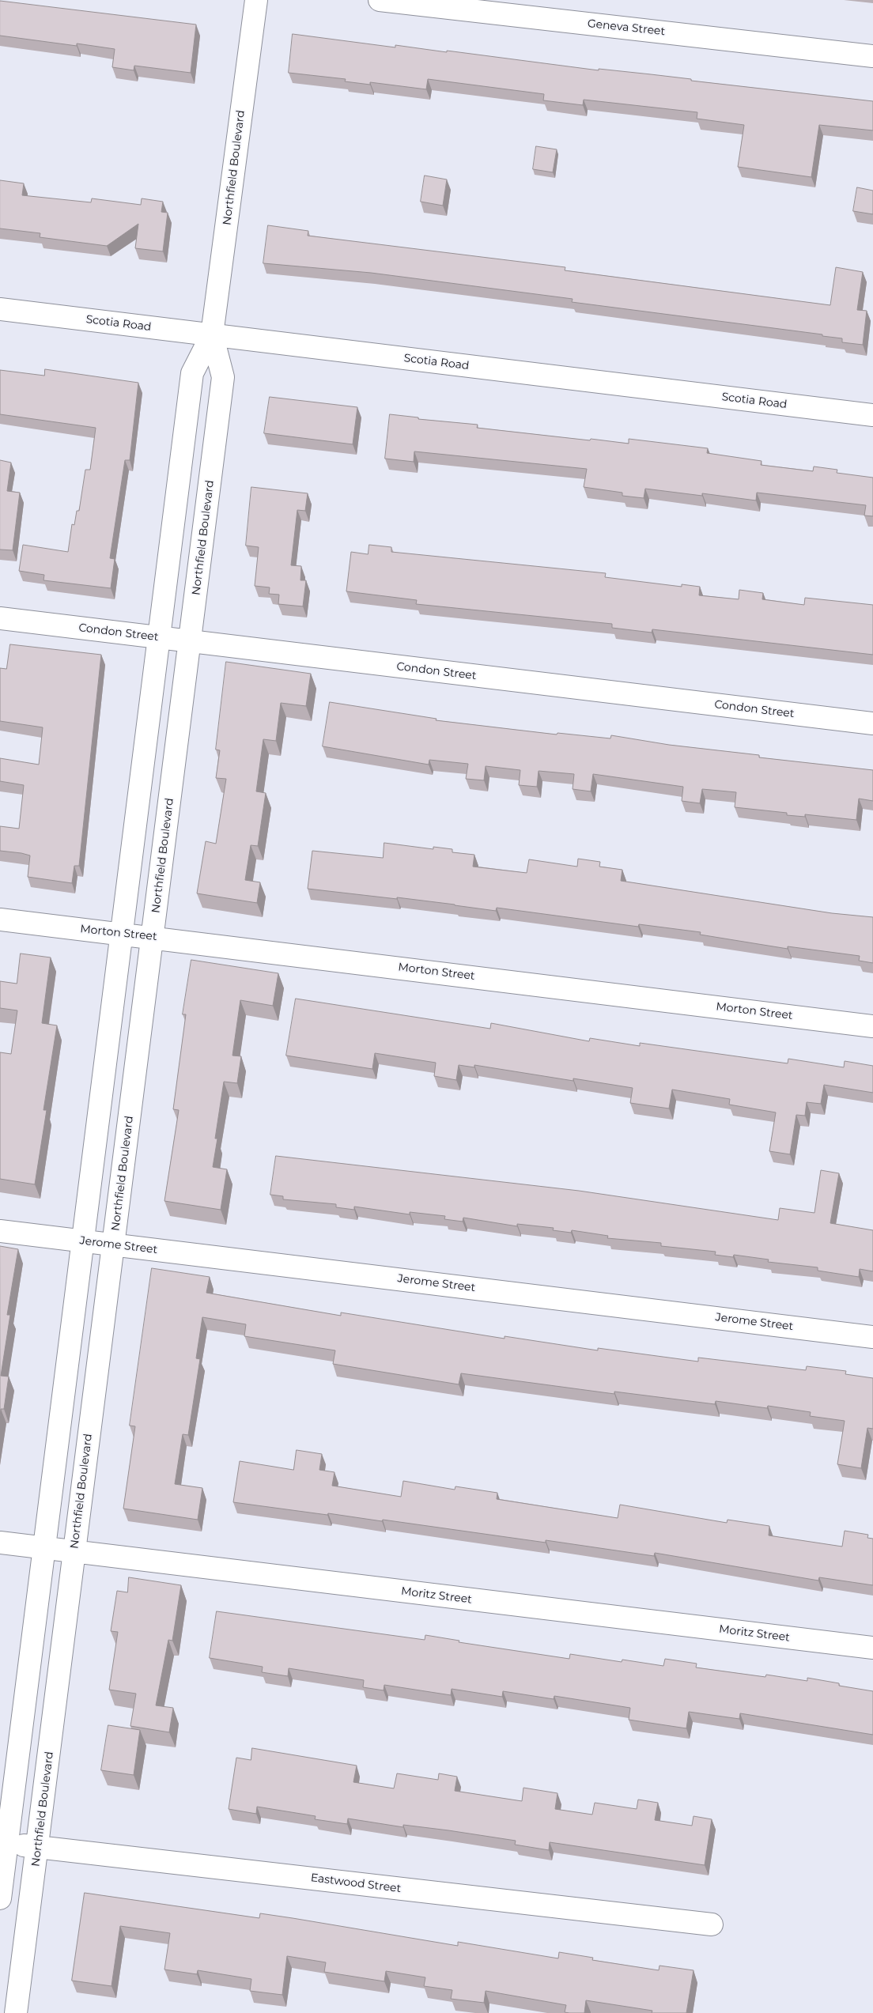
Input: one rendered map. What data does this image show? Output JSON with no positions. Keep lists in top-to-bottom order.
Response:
{
  "streets": {
    "street": [
      "Geneva Street",
      "Northfield Boulevard",
      "Scotia Road",
      "Condon Street",
      "Morton Street",
      "Jerome Street",
      "Moritz Street",
      "Eastwood Street"
    ]
  },
  "crossings": [
    ["Northfield Boulevard", "Scotia Road"],
    ["Northfield Boulevard", "Condon Street"],
    ["Northfield Boulevard", "Morton Street"],
    ["Northfield Boulevard", "Jerome Street"],
    ["Northfield Boulevard", "Moritz Street"],
    ["Northfield Boulevard", "Eastwood Street"]
  ]
}
